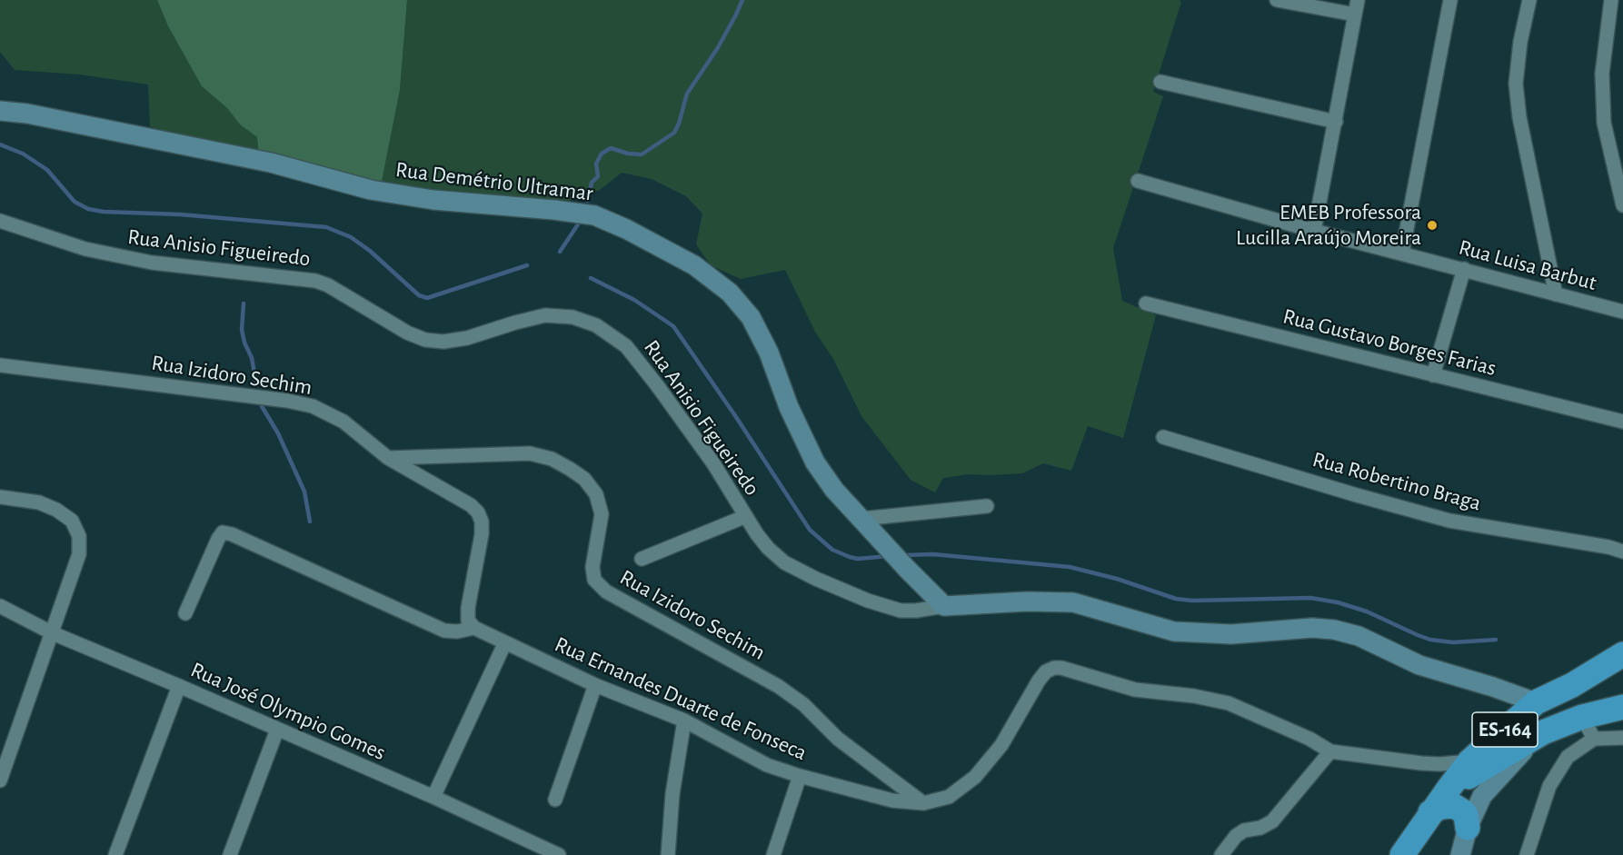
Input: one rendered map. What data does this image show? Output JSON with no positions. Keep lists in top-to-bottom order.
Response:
{
  "streets": {
    "highway": ["ES-164"],
    "street": [
      "Rua Demétrio Ultramar",
      "Rua Anisio Figueiredo",
      "Rua Luisa Barbut",
      "Rua Gustavo Borges Farias",
      "Rua Izidoro Sechim",
      "Rua Robertino Braga",
      "Rua Ernandes Duarte de Fonseca",
      "Rua José Olympio Gomes"
    ]
  },
  "crossings": [
    ["Rua Demétrio Ultramar", "Rua Anisio Figueiredo"],
    ["Rua Izidoro Sechim", "Rua Ernandes Duarte de Fonseca"],
    ["Rua Ernandes Duarte de Fonseca", "ES-164"]
  ],
  "places": ["EMEB Professora Lucilla Araújo Moreira"]
}
